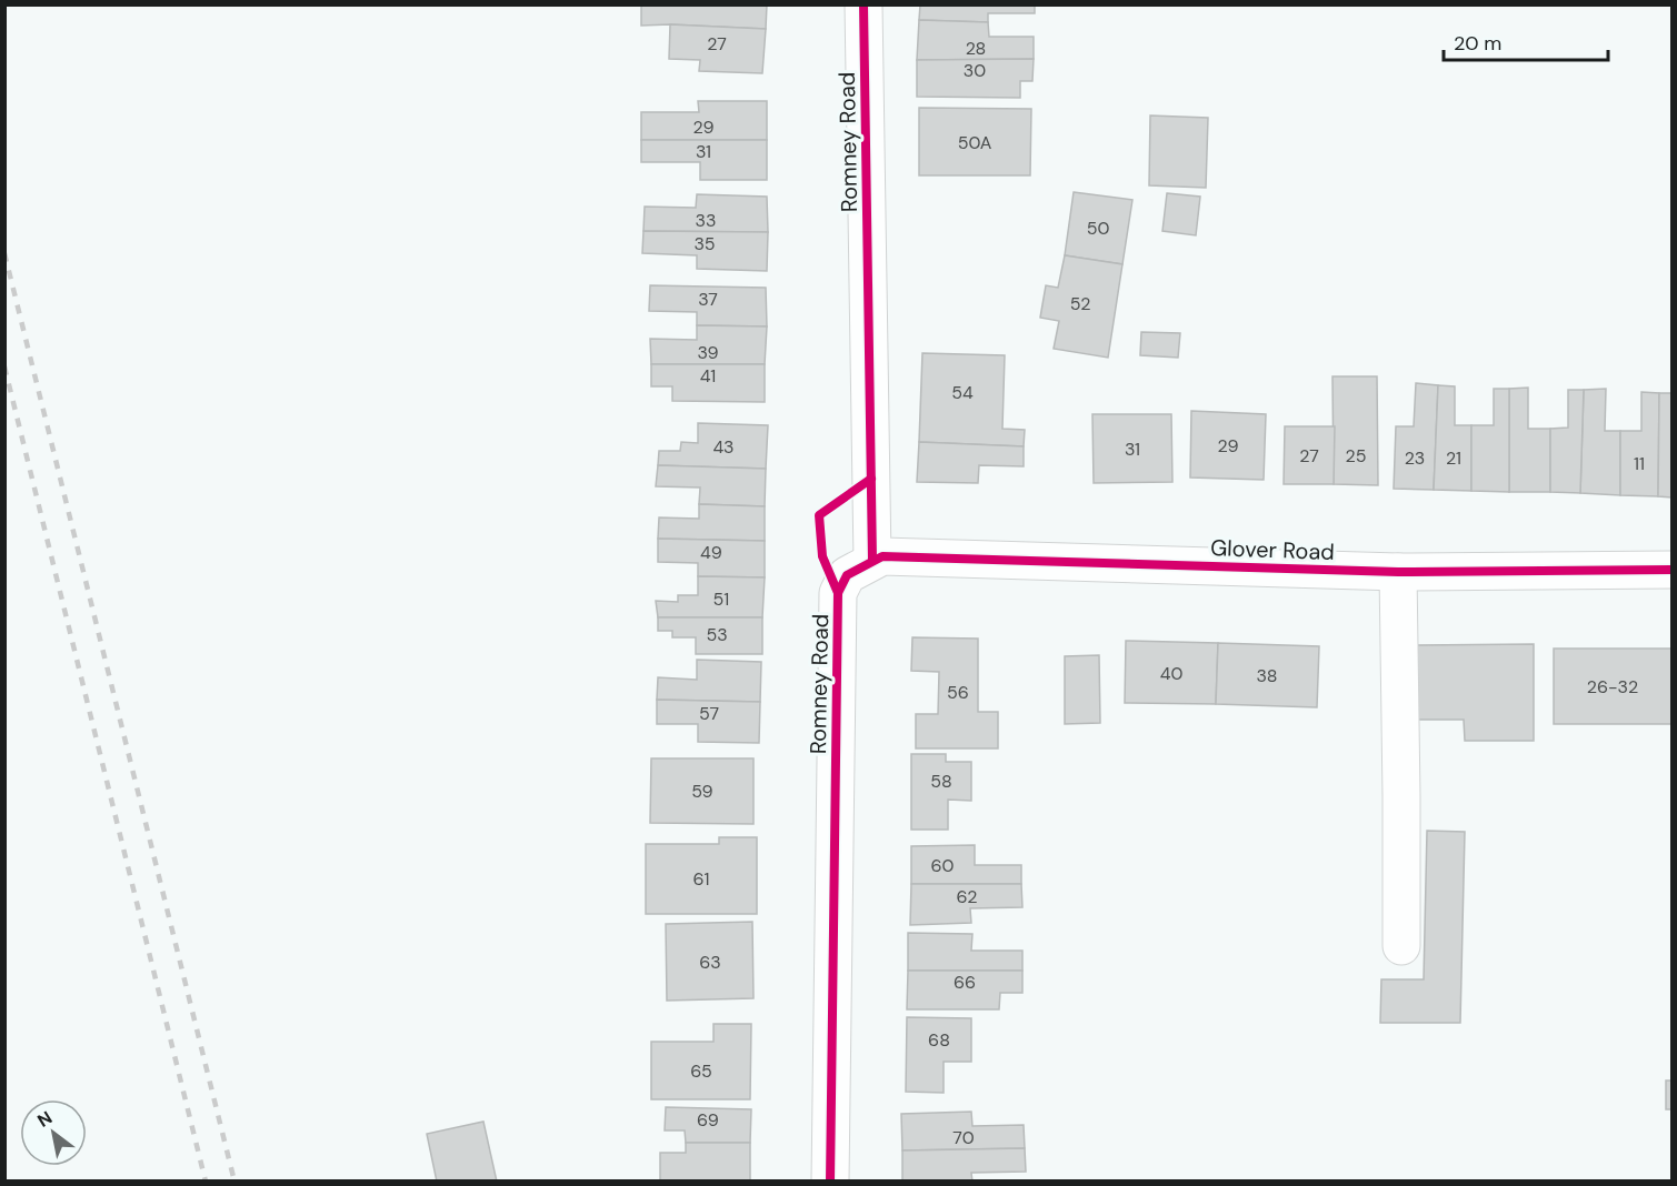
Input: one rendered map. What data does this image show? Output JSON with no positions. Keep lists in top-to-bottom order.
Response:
{
  "streets": {
    "street": ["Romney Road", "Glover Road"]
  },
  "crossings": [
    ["Romney Road", "Glover Road"]
  ],
  "house_numbers": [
    "27",
    "28",
    "30",
    "29",
    "50A",
    "31",
    "33",
    "50",
    "35",
    "37",
    "52",
    "39",
    "41",
    "54",
    "29",
    "43",
    "31",
    "27",
    "25",
    "23",
    "21",
    "11",
    "49",
    "51",
    "53",
    "40",
    "38",
    "26-32",
    "56",
    "57",
    "58",
    "59",
    "60",
    "61",
    "62",
    "63",
    "66",
    "68",
    "65",
    "69",
    "70"
  ],
  "scale_bar": "20 m",
  "north": "top left"
}
